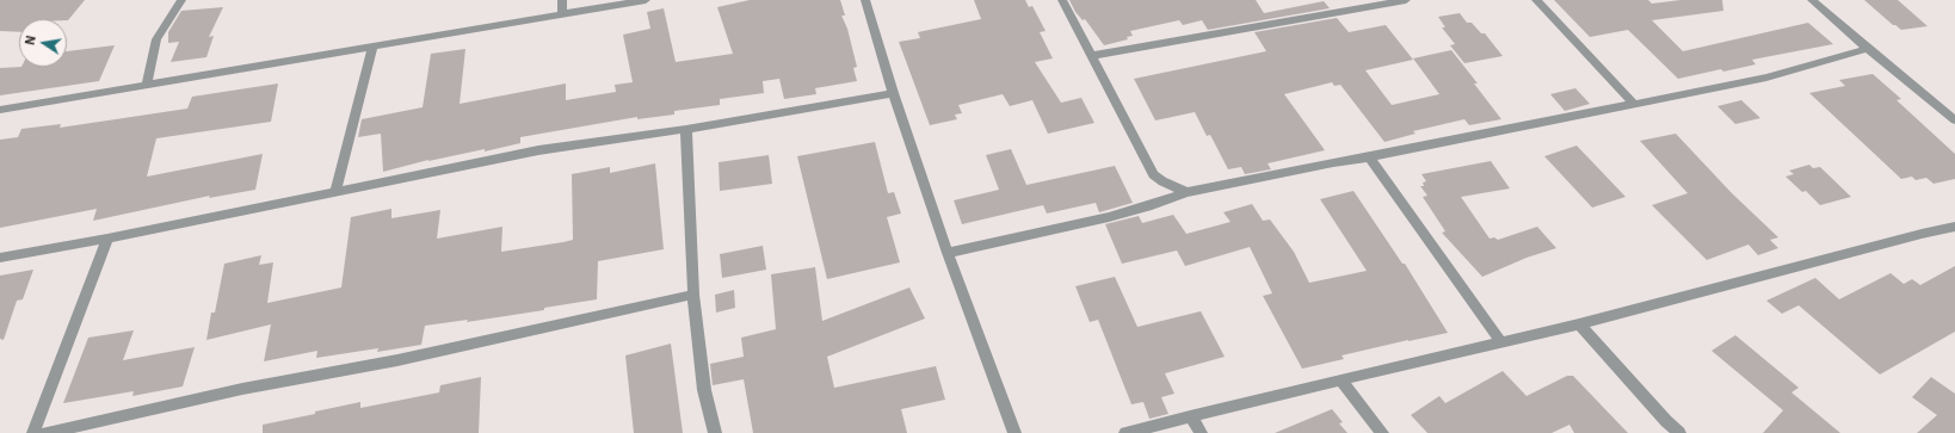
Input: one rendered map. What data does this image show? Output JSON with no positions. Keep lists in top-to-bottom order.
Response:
{
  "north": "left"
}
